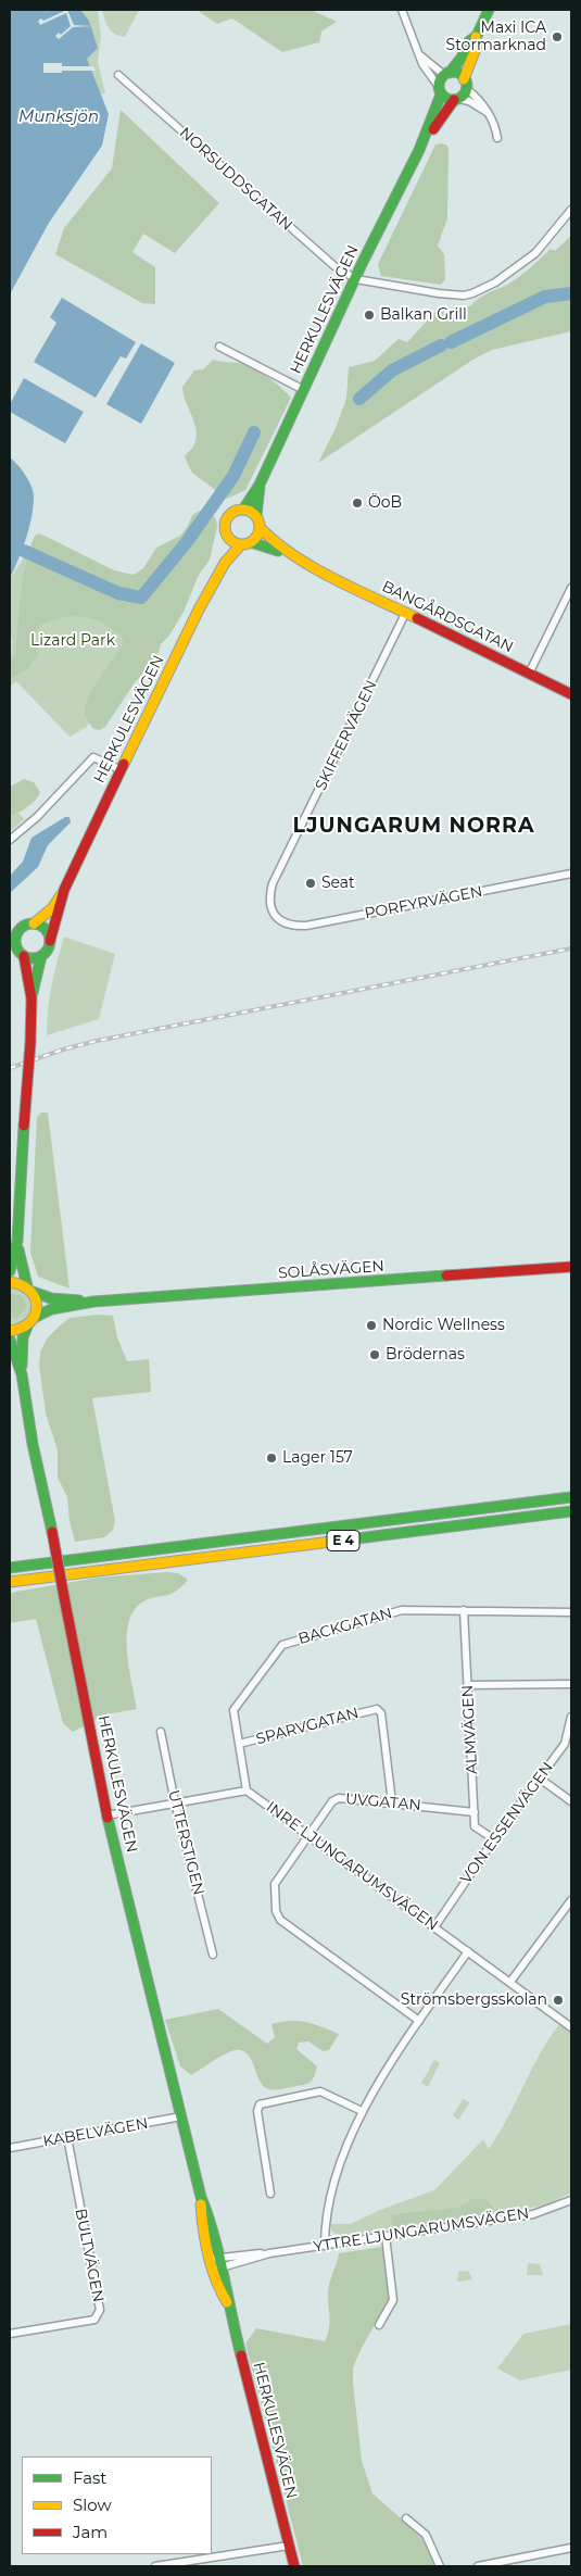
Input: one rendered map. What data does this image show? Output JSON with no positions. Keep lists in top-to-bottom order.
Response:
{
  "streets": {
    "main road": [
      "HERKULESVÄGEN",
      "BANGÅRDSGATAN",
      "SOLÅSVÄGEN",
      "E 4"
    ],
    "street": [
      "NORSUDDSGATAN",
      "SKIFFERVÄGEN",
      "PORFYRVÄGEN",
      "BACKGATAN",
      "SPARVGATAN",
      "ALMVÄGEN",
      "UVGATAN",
      "VON ESSENVÄGEN",
      "UTTERSTIGEN",
      "INRE LJUNGARUMSVÄGEN",
      "KABELVÄGEN",
      "YTTRE LJUNGARUMSVÄGEN",
      "BULTVÄGEN"
    ]
  },
  "crossings": [
    ["NORSUDDSGATAN", "HERKULESVÄGEN"],
    ["HERKULESVÄGEN", "BANGÅRDSGATAN"],
    ["HERKULESVÄGEN", "KABELVÄGEN"],
    ["HERKULESVÄGEN", "YTTRE LJUNGARUMSVÄGEN"],
    ["BANGÅRDSGATAN", "SKIFFERVÄGEN"],
    ["SKIFFERVÄGEN", "PORFYRVÄGEN"],
    ["BACKGATAN", "SPARVGATAN"],
    ["BACKGATAN", "ALMVÄGEN"],
    ["BACKGATAN", "INRE LJUNGARUMSVÄGEN"],
    ["SPARVGATAN", "UVGATAN"],
    ["ALMVÄGEN", "UVGATAN"],
    ["ALMVÄGEN", "VON ESSENVÄGEN"],
    ["UVGATAN", "INRE LJUNGARUMSVÄGEN"],
    ["VON ESSENVÄGEN", "INRE LJUNGARUMSVÄGEN"],
    ["KABELVÄGEN", "BULTVÄGEN"]
  ],
  "districts": ["LJUNGARUM NORRA"],
  "water": ["Munksjön"],
  "parks": ["Lizard Park"],
  "places": [
    "Maxi ICA Stormarknad",
    "Balkan Grill",
    "ÖoB",
    "Seat",
    "Nordic Wellness",
    "Brödernas",
    "Lager 157",
    "Strömsbergsskolan"
  ],
  "legend": ["Fast", "Slow", "Jam"]
}
